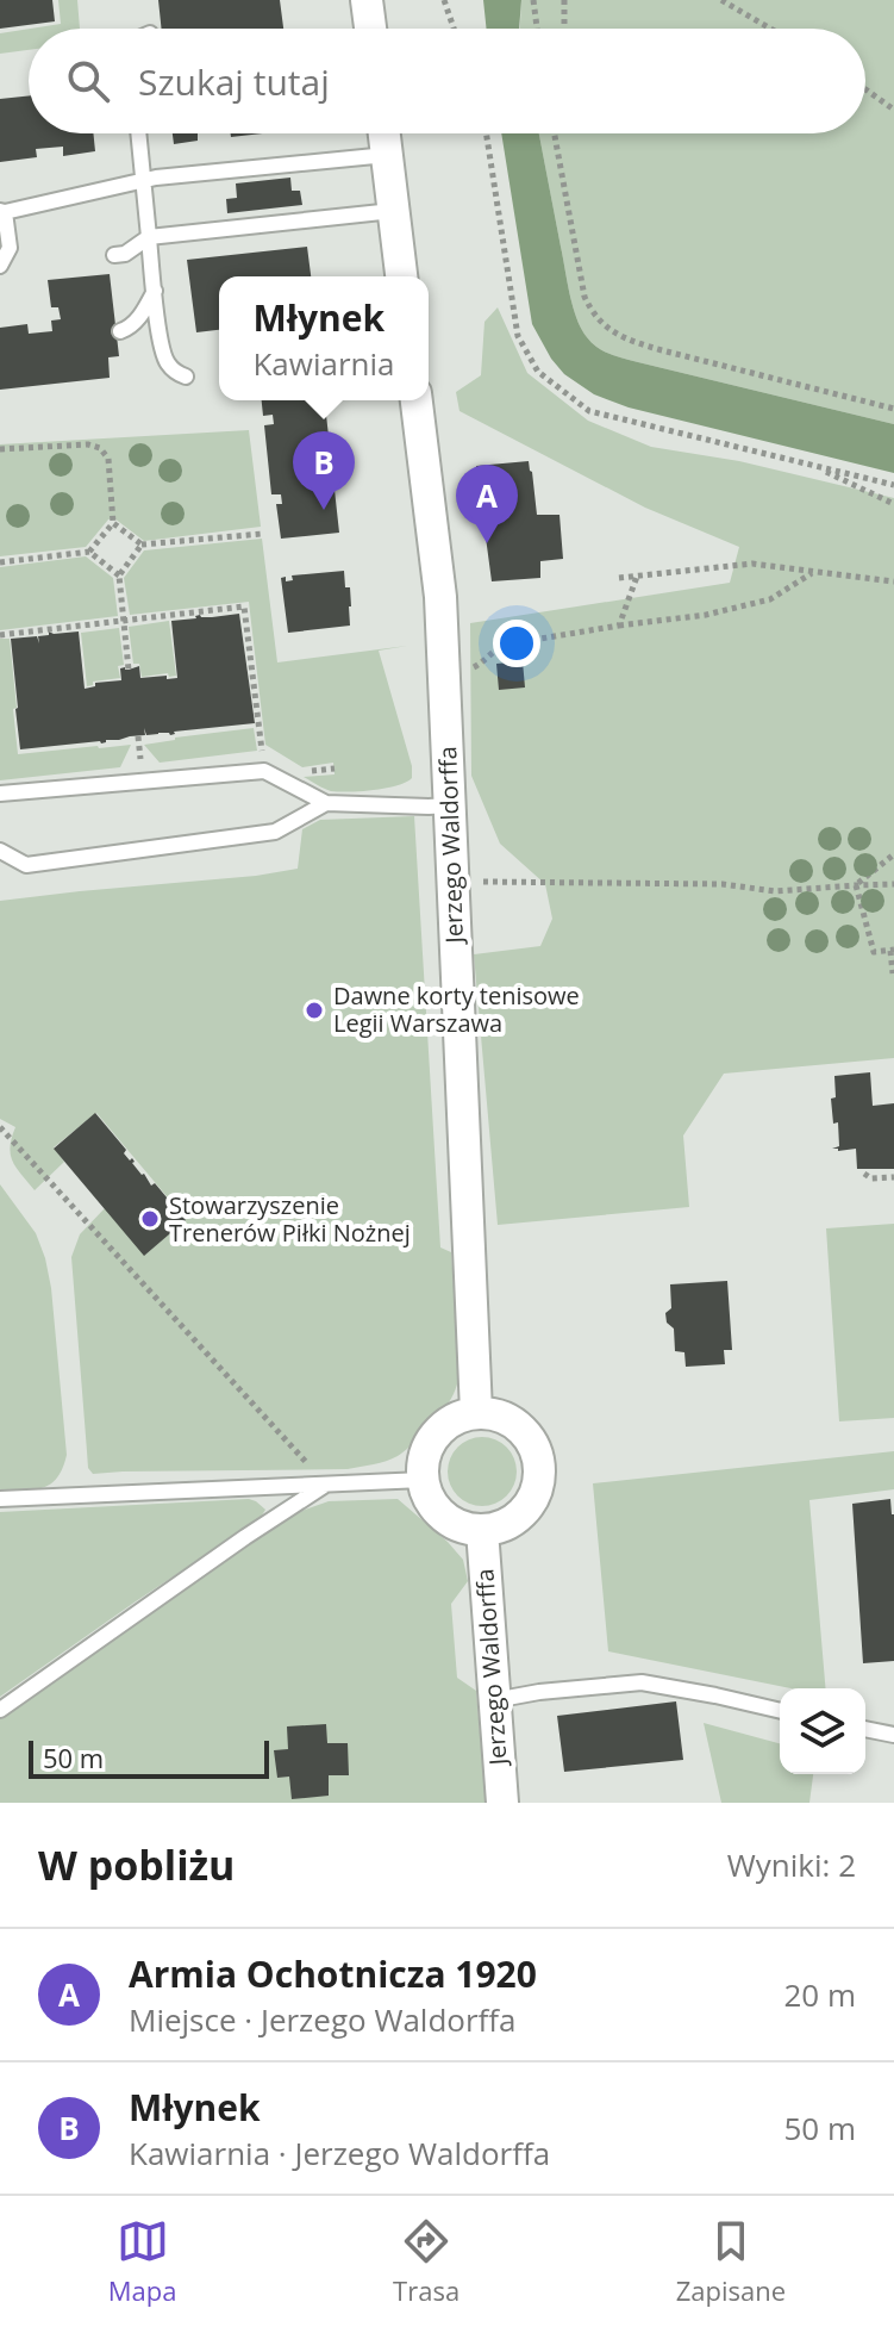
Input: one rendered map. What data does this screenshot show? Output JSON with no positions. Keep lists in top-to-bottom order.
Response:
{
  "streets": {
    "street": ["Jerzego Waldorffa"]
  },
  "places": ["Dawne korty tenisowe Legii Warszawa", "Stowarzyszenie Trenerów Piłki Nożnej"],
  "scale_bar": "50 m",
  "page": {
    "search": "Szukaj tutaj",
    "popup": ["Młynek", "Kawiarnia"],
    "pins": ["B", "A"],
    "scale": "50 m",
    "heading": ["W pobliżu", "Wyniki: 2"],
    "list": [
      {
        "mark": "A",
        "name": "Armia Ochotnicza 1920",
        "note": "Miejsce · Jerzego Waldorffa",
        "value": "20 m"
      },
      {
        "mark": "B",
        "name": "Młynek",
        "note": "Kawiarnia · Jerzego Waldorffa",
        "value": "50 m"
      }
    ],
    "nav": ["Mapa", "Trasa", "Zapisane"]
  }
}
